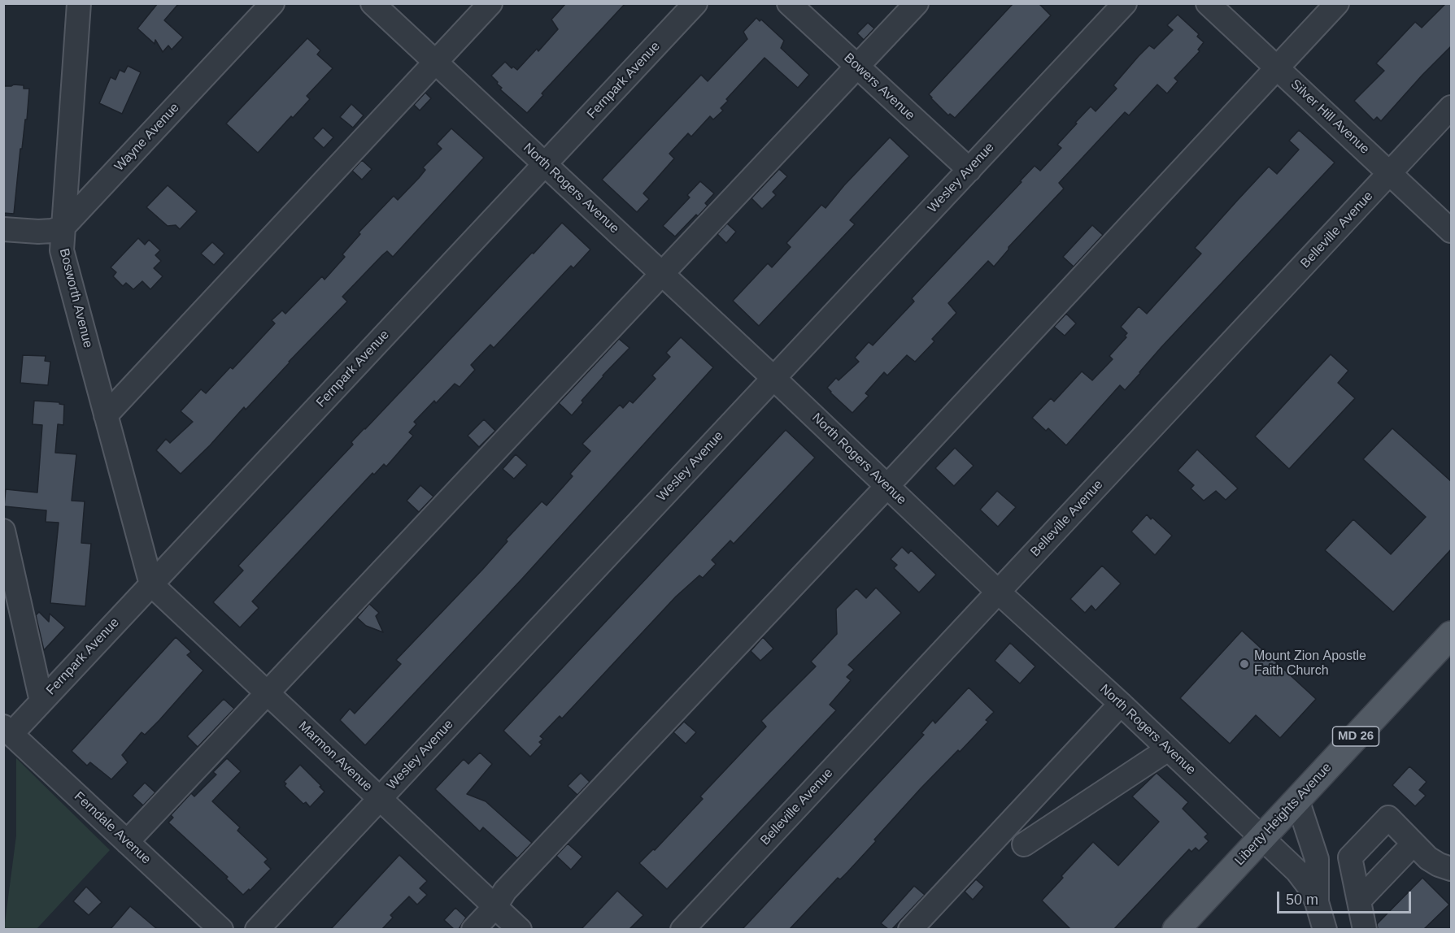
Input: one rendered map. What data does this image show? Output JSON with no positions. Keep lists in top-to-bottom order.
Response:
{
  "streets": {
    "main road": ["MD 26", "Liberty Heights Avenue"],
    "street": [
      "Fernpark Avenue",
      "Bowers Avenue",
      "Silver Hill Avenue",
      "Wayne Avenue",
      "Wesley Avenue",
      "North Rogers Avenue",
      "Belleville Avenue",
      "Bosworth Avenue",
      "Marmon Avenue",
      "Ferndale Avenue"
    ]
  },
  "crossings": [
    ["Fernpark Avenue", "North Rogers Avenue"],
    ["Fernpark Avenue", "Bosworth Avenue"],
    ["Fernpark Avenue", "Marmon Avenue"],
    ["Fernpark Avenue", "Ferndale Avenue"],
    ["Bowers Avenue", "Wesley Avenue"],
    ["Silver Hill Avenue", "Belleville Avenue"],
    ["Wayne Avenue", "Bosworth Avenue"],
    ["Wesley Avenue", "North Rogers Avenue"],
    ["Wesley Avenue", "Marmon Avenue"],
    ["North Rogers Avenue", "Belleville Avenue"],
    ["North Rogers Avenue", "Liberty Heights Avenue"],
    ["Bosworth Avenue", "Marmon Avenue"]
  ],
  "places": ["Mount Zion Apostle Faith Church"],
  "scale_bar": "50 m"
}
